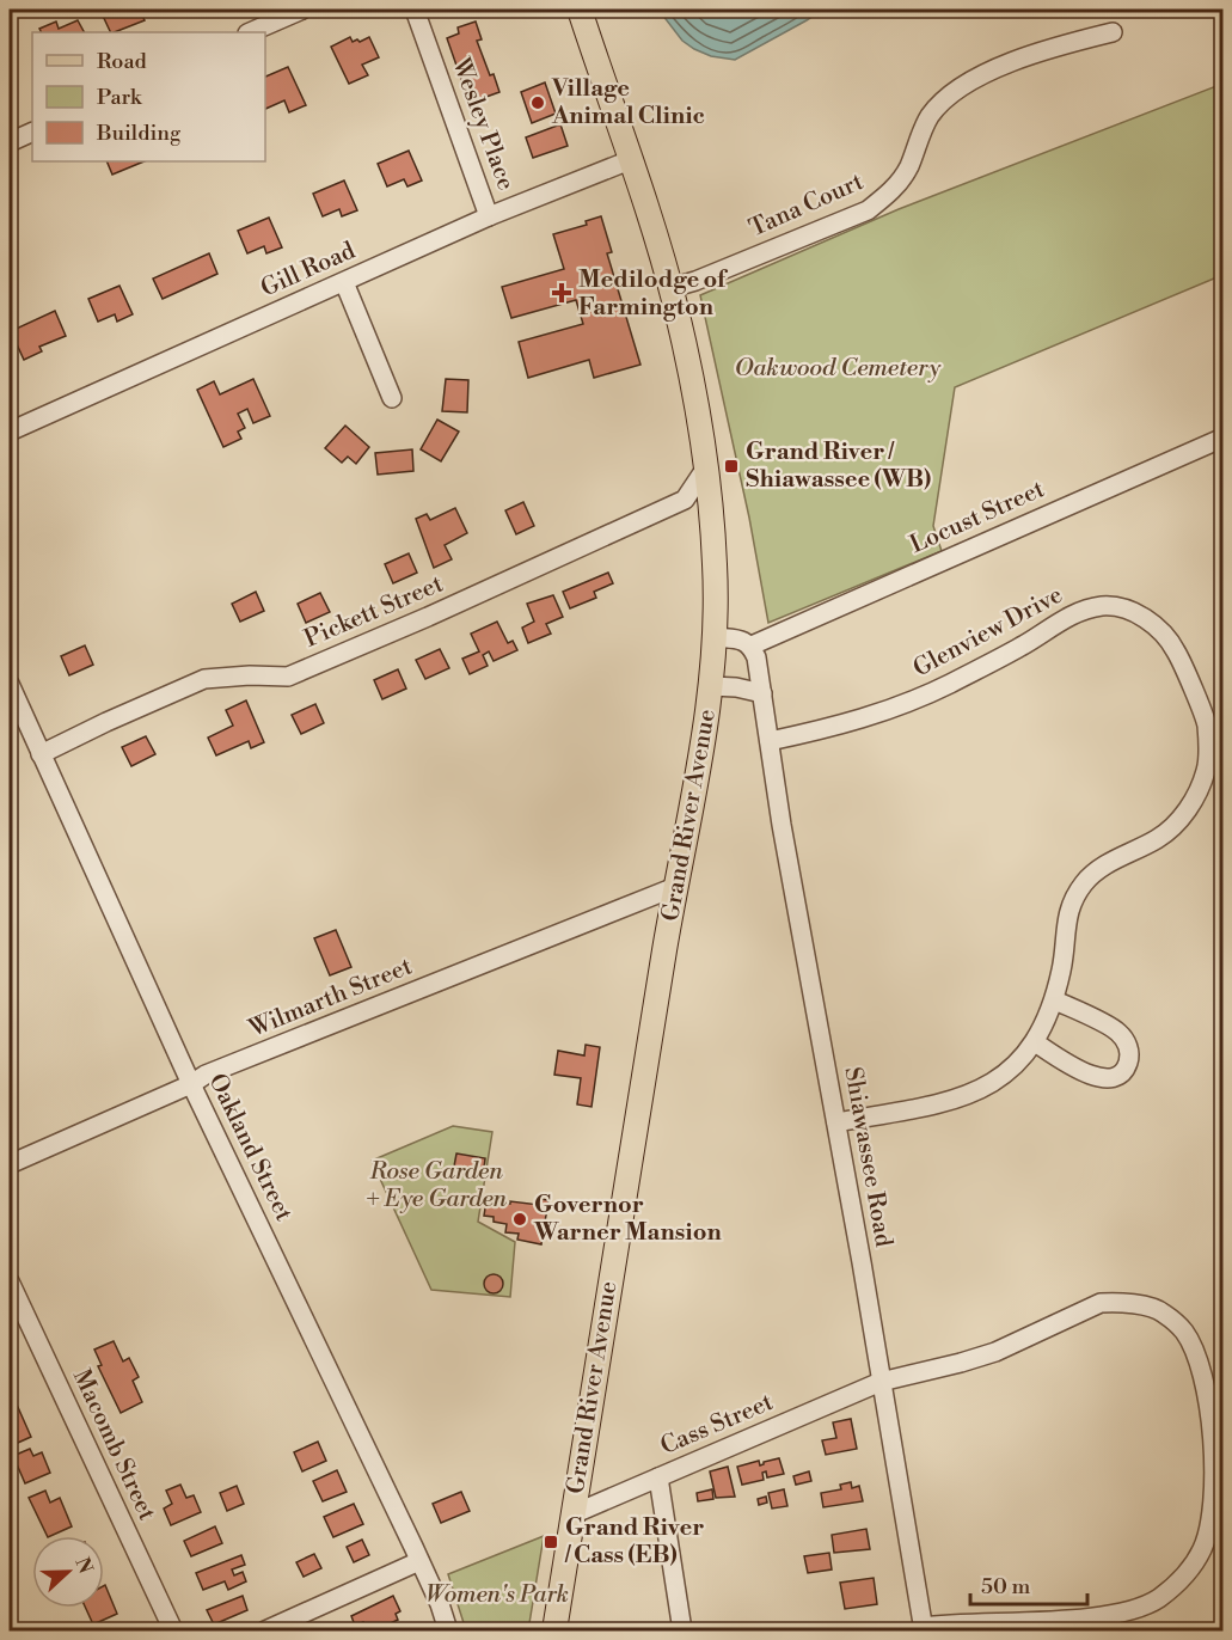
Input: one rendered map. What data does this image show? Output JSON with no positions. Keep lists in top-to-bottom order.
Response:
{
  "streets": {
    "main road": ["Grand River Avenue"],
    "street": [
      "Wesley Place",
      "Tana Court",
      "Gill Road",
      "Locust Street",
      "Pickett Street",
      "Glenview Drive",
      "Wilmarth Street",
      "Oakland Street",
      "Shiawassee Road",
      "Cass Street",
      "Macomb Street"
    ]
  },
  "crossings": [
    ["Wesley Place", "Gill Road"],
    ["Tana Court", "Grand River Avenue"],
    ["Gill Road", "Grand River Avenue"],
    ["Locust Street", "Shiawassee Road"],
    ["Pickett Street", "Grand River Avenue"],
    ["Pickett Street", "Oakland Street"],
    ["Glenview Drive", "Shiawassee Road"],
    ["Grand River Avenue", "Wilmarth Street"],
    ["Grand River Avenue", "Cass Street"],
    ["Wilmarth Street", "Oakland Street"],
    ["Shiawassee Road", "Cass Street"]
  ],
  "parks": ["Oakwood Cemetery", "Rose Garden + Eye Garden", "Women's Park"],
  "places": {
    "other": ["Village Animal Clinic", "Governor Warner Mansion"],
    "health": ["Medilodge of Farmington"],
    "transit": ["Grand River / Shiawassee (WB)", "Grand River / Cass (EB)"]
  },
  "legend": ["Road", "Park", "Building"],
  "scale_bar": "50 m",
  "north": "right"
}
